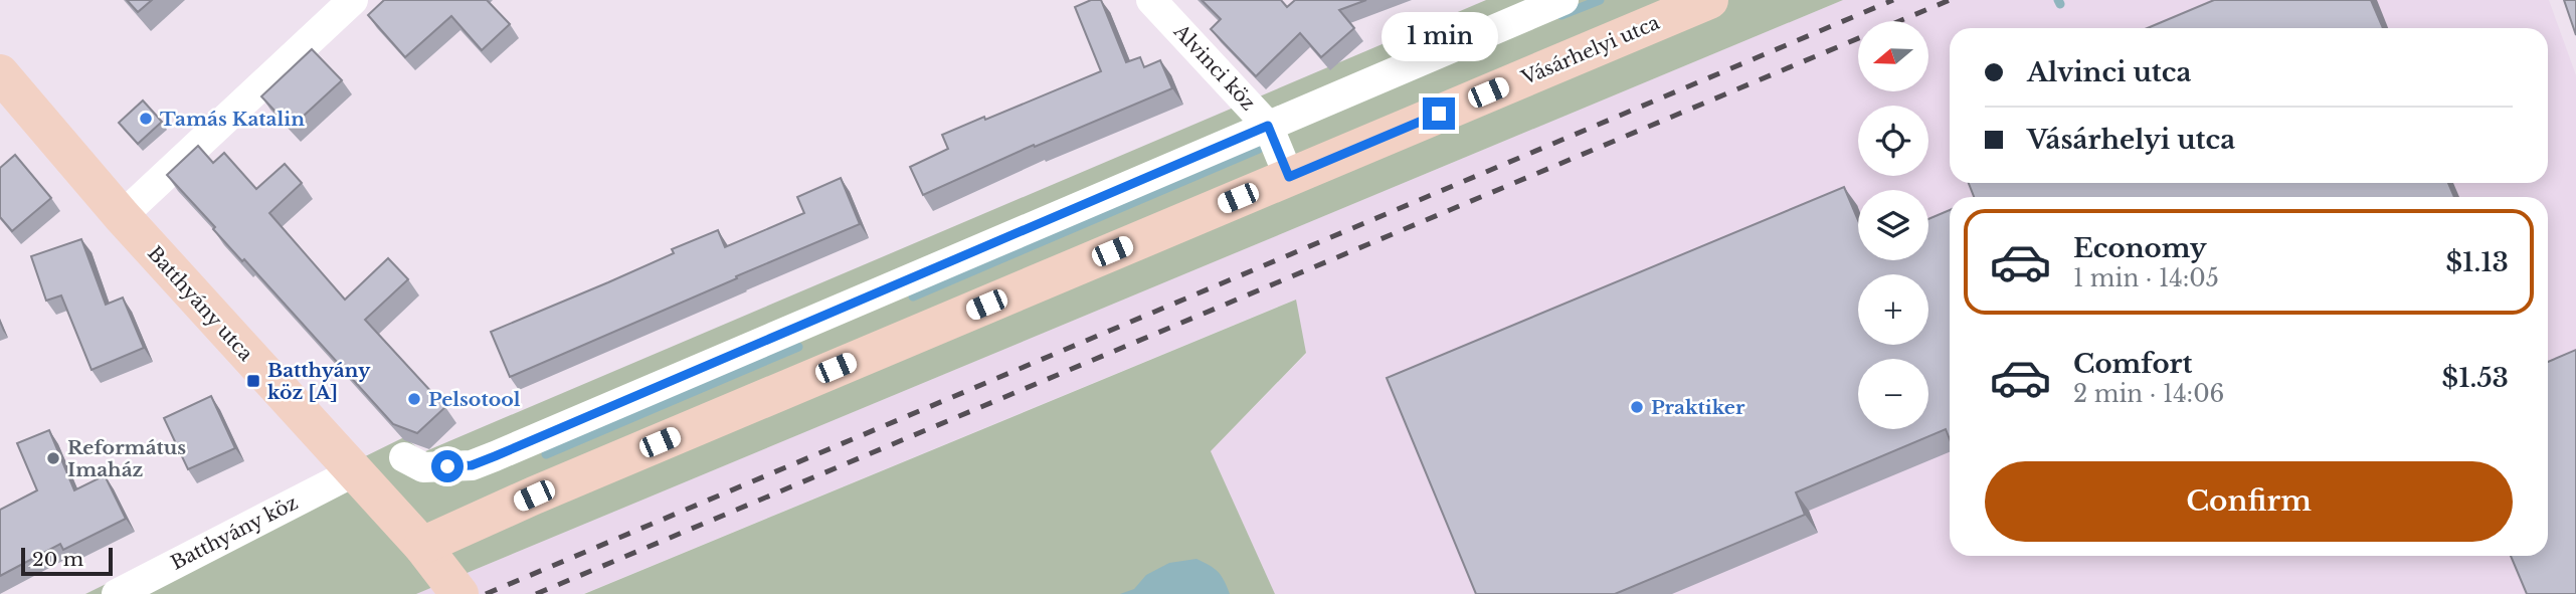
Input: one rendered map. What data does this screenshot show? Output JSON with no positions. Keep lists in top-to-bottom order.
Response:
{
  "streets": {
    "street": [
      "Vásárhelyi utca",
      "Alvinci köz",
      "Batthyány utca",
      "Batthyány köz"
    ]
  },
  "crossings": [
    ["Vásárhelyi utca", "Alvinci köz"],
    ["Vásárhelyi utca", "Batthyány utca"],
    ["Batthyány utca", "Batthyány köz"]
  ],
  "places": {
    "other": [
      "Tamás Katalin",
      "Pelsotool",
      "Praktiker",
      "Református Imaház"
    ],
    "transit": ["Batthyány köz [A]"]
  },
  "scale_bar": "20 m",
  "north": "left",
  "page": {
    "bubble": "1 min",
    "map_buttons": ["+", "−"],
    "banner": ["Alvinci utca", "Vásárhelyi utca"],
    "list": [
      {
        "name": "Economy",
        "note": "1 min · 14:05",
        "value": "$1.13"
      },
      {
        "name": "Comfort",
        "note": "2 min · 14:06",
        "value": "$1.53"
      }
    ],
    "buttons": "Confirm",
    "scale": "20 m"
  }
}
